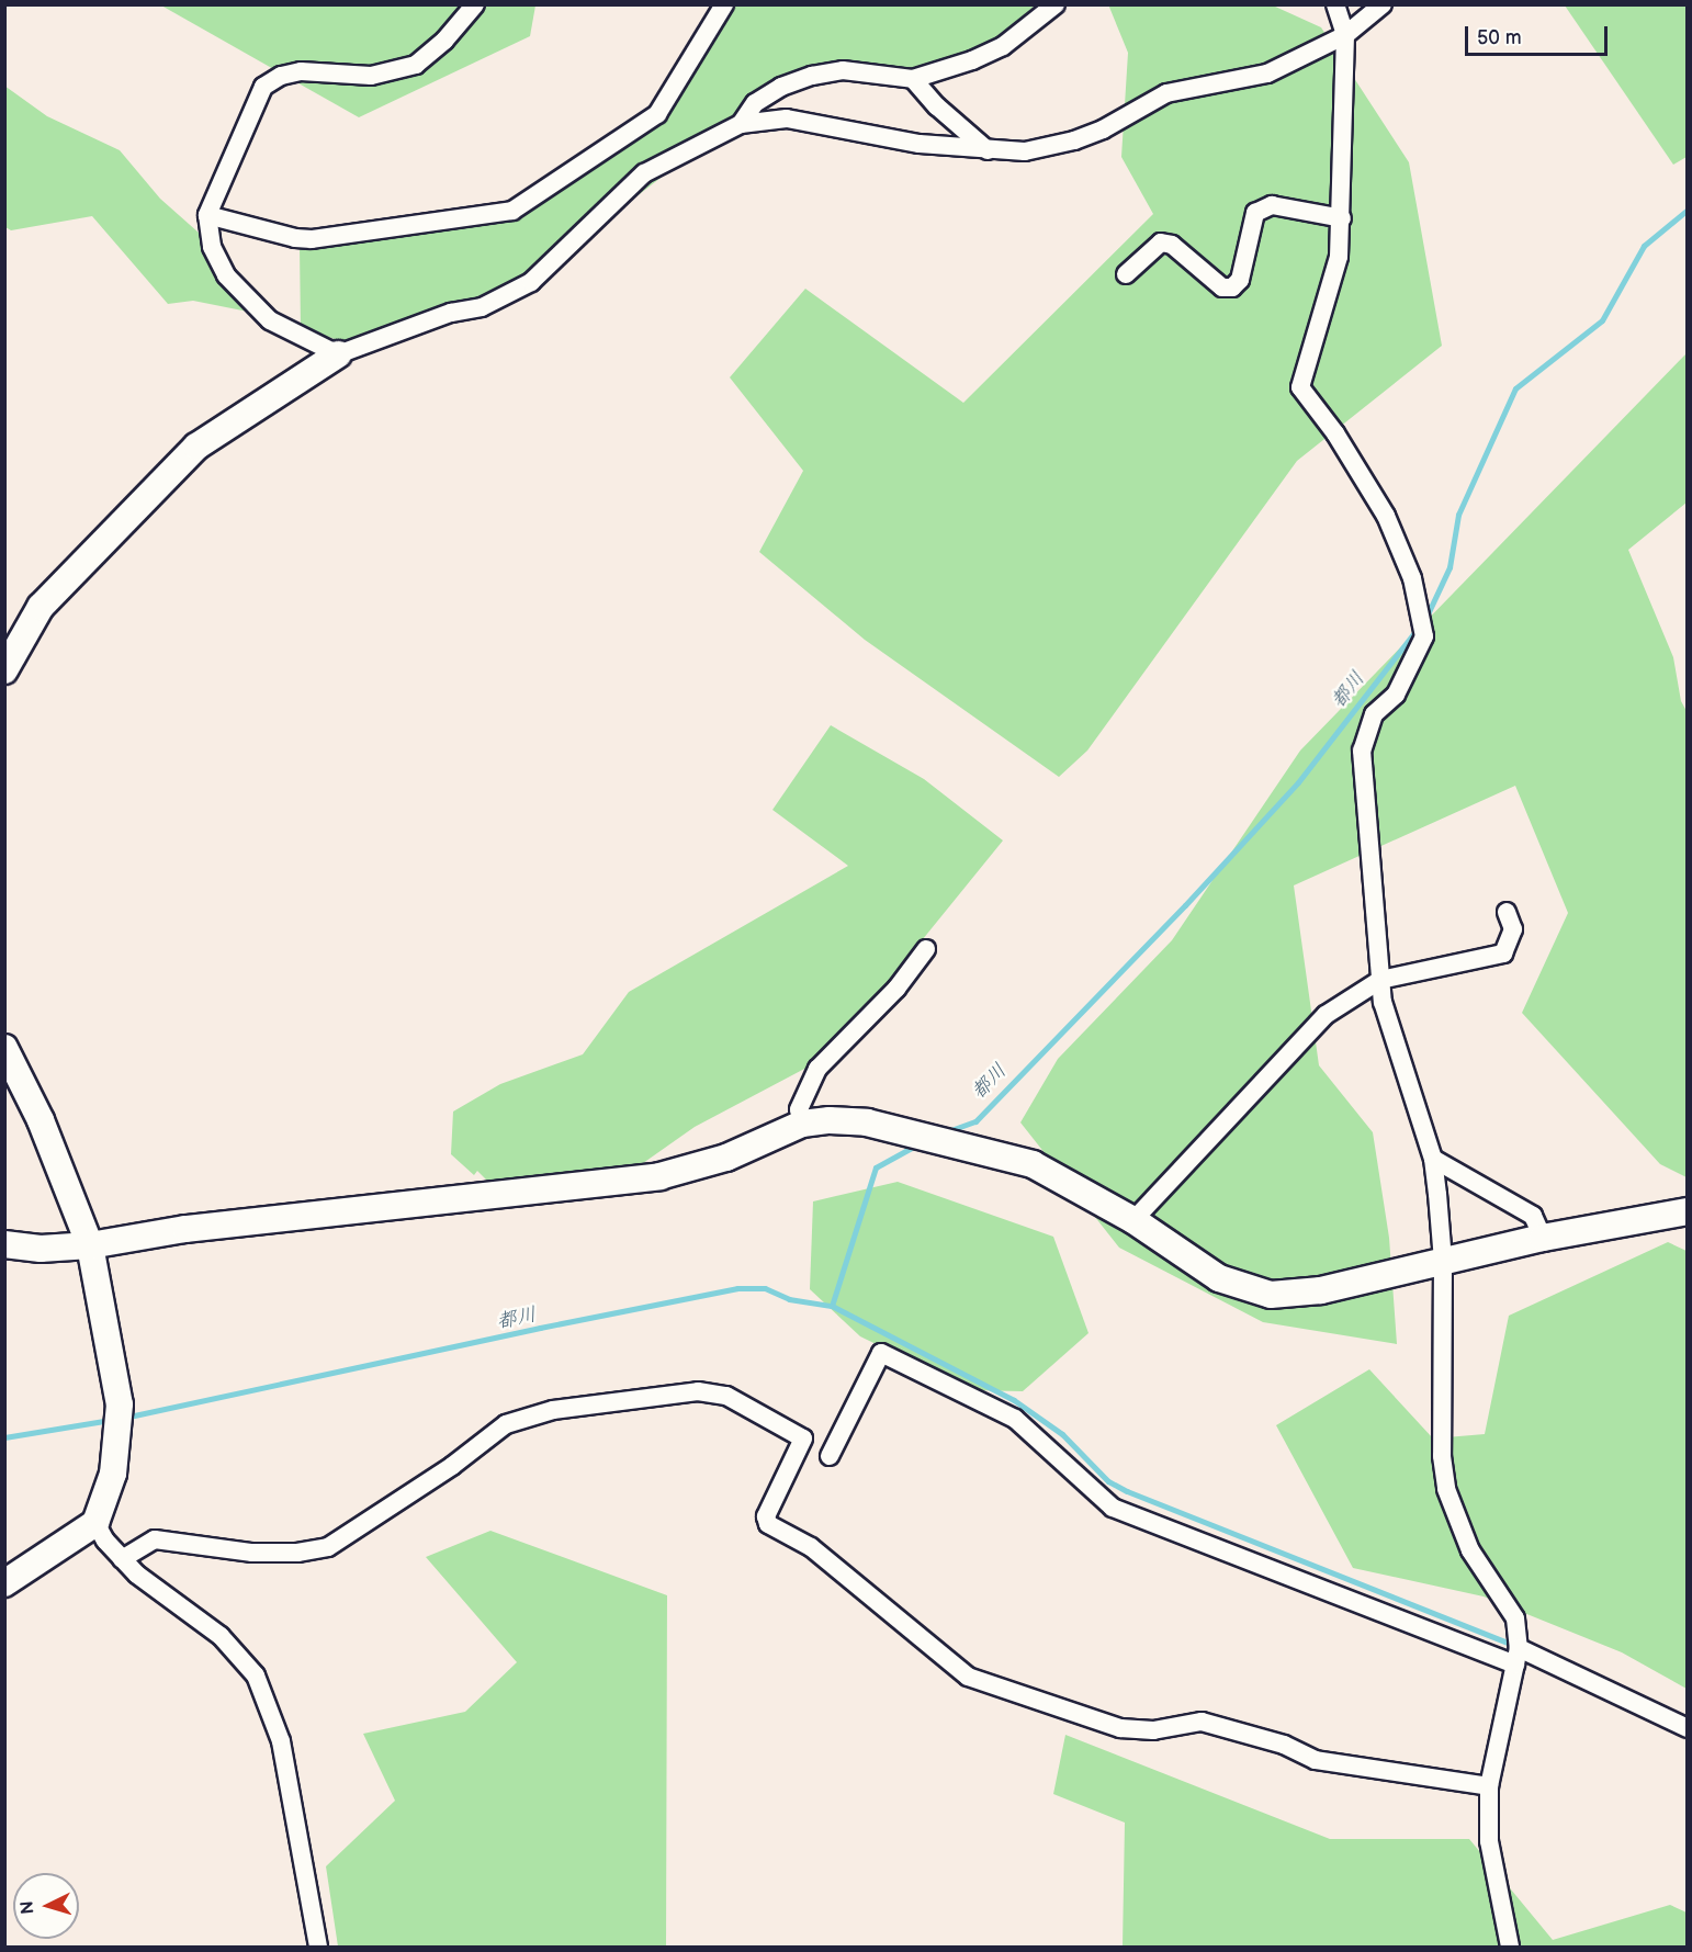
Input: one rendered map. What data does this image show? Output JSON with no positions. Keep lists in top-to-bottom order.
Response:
{
  "water": ["都川"],
  "scale_bar": "50 m",
  "north": "left"
}
